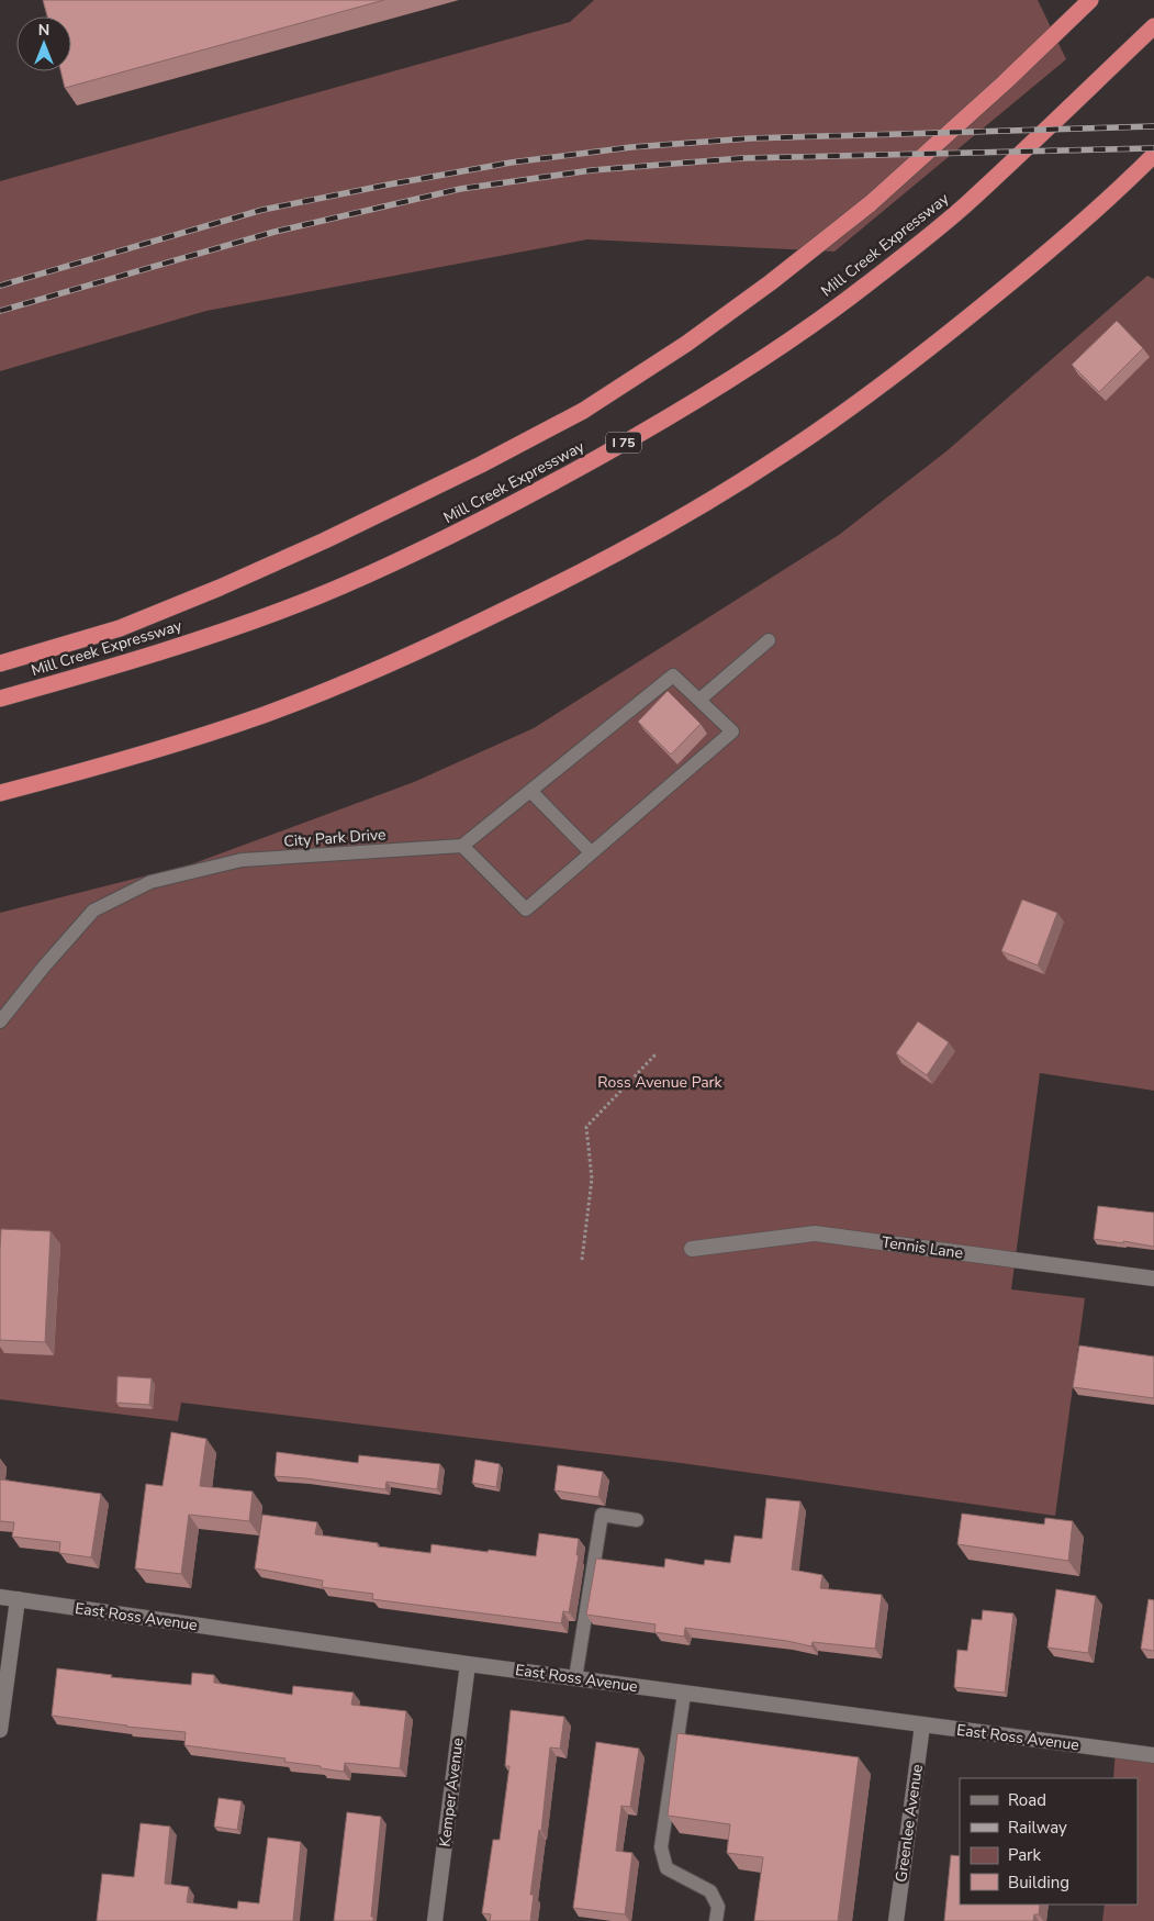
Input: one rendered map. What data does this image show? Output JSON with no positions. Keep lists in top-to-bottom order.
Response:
{
  "streets": {
    "highway": ["Mill Creek Expressway", "I 75"],
    "street": [
      "Tennis Lane",
      "East Ross Avenue",
      "Kemper Avenue",
      "Greenlee Avenue"
    ],
    "lane": ["City Park Drive"]
  },
  "crossings": [
    ["East Ross Avenue", "Kemper Avenue"],
    ["East Ross Avenue", "Greenlee Avenue"]
  ],
  "parks": ["Ross Avenue Park"],
  "legend": [
    "Road",
    "Railway",
    "Park",
    "Building"
  ],
  "north": "top"
}
